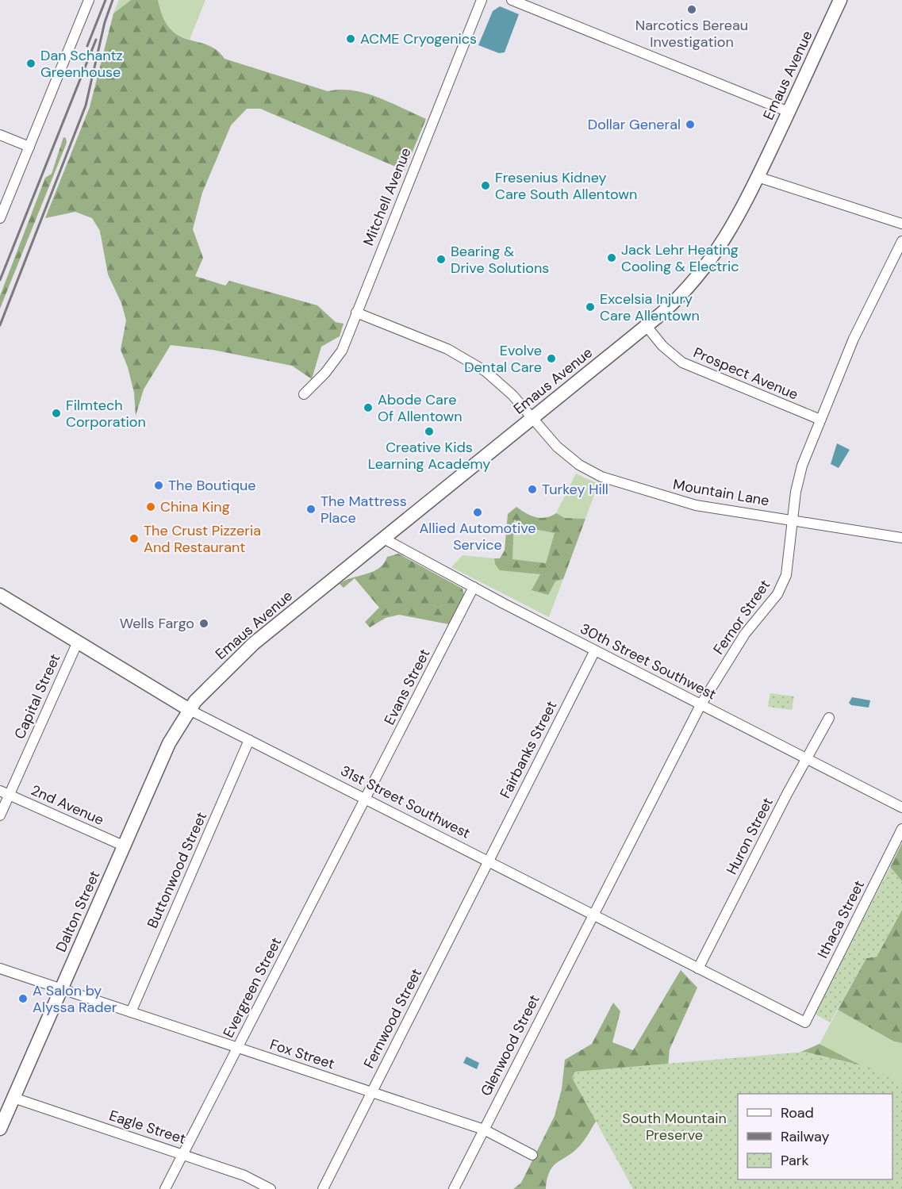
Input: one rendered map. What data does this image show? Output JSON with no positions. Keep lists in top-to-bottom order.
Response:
{
  "streets": {
    "main road": ["Emaus Avenue", "31st Street Southwest", "Dalton Street"],
    "street": [
      "Mitchell Avenue",
      "Prospect Avenue",
      "Mountain Lane",
      "Fernor Street",
      "30th Street Southwest",
      "Evans Street",
      "Capital Street",
      "Fairbanks Street",
      "2nd Avenue",
      "Huron Street",
      "Buttonwood Street",
      "Ithaca Street",
      "Evergreen Street",
      "Fernwood Street",
      "Glenwood Street",
      "Fox Street",
      "Eagle Street"
    ]
  },
  "crossings": [
    ["Emaus Avenue", "Prospect Avenue"],
    ["Emaus Avenue", "Mountain Lane"],
    ["Emaus Avenue", "30th Street Southwest"],
    ["Emaus Avenue", "31st Street Southwest"],
    ["Emaus Avenue", "Dalton Street"],
    ["Mitchell Avenue", "Mountain Lane"],
    ["Prospect Avenue", "Fernor Street"],
    ["Mountain Lane", "Fernor Street"],
    ["Fernor Street", "30th Street Southwest"],
    ["Fernor Street", "31st Street Southwest"],
    ["Fernor Street", "Glenwood Street"],
    ["30th Street Southwest", "Evans Street"],
    ["30th Street Southwest", "Fairbanks Street"],
    ["30th Street Southwest", "Huron Street"],
    ["Evans Street", "31st Street Southwest"],
    ["Evans Street", "Evergreen Street"],
    ["Capital Street", "31st Street Southwest"],
    ["Capital Street", "2nd Avenue"],
    ["Fairbanks Street", "31st Street Southwest"],
    ["Fairbanks Street", "Fernwood Street"],
    ["31st Street Southwest", "Huron Street"],
    ["31st Street Southwest", "Buttonwood Street"],
    ["31st Street Southwest", "Dalton Street"],
    ["31st Street Southwest", "Ithaca Street"],
    ["31st Street Southwest", "Evergreen Street"],
    ["31st Street Southwest", "Fernwood Street"],
    ["31st Street Southwest", "Glenwood Street"],
    ["2nd Avenue", "Dalton Street"],
    ["Buttonwood Street", "Fox Street"],
    ["Dalton Street", "Fox Street"],
    ["Dalton Street", "Eagle Street"],
    ["Evergreen Street", "Fox Street"],
    ["Evergreen Street", "Eagle Street"],
    ["Fernwood Street", "Fox Street"],
    ["Glenwood Street", "Fox Street"]
  ],
  "parks": ["South Mountain Preserve"],
  "places": [
    "Narcotics Bereau Investigation",
    "ACME Cryogenics",
    "Dan Schantz Greenhouse",
    "Dollar General",
    "Fresenius Kidney Care South Allentown",
    "Jack Lehr Heating Cooling & Electric",
    "Bearing & Drive Solutions",
    "Excelsia Injury Care Allentown",
    "Evolve Dental Care",
    "Abode Care Of Allentown",
    "Filmtech Corporation",
    "Creative Kids Learning Academy",
    "The Boutique",
    "Turkey Hill",
    "China King",
    "The Mattress Place",
    "Allied Automotive Service",
    "The Crust Pizzeria And Restaurant",
    "Wells Fargo",
    "A Salon by Alyssa Rader"
  ],
  "legend": ["Road", "Railway", "Park"]
}
